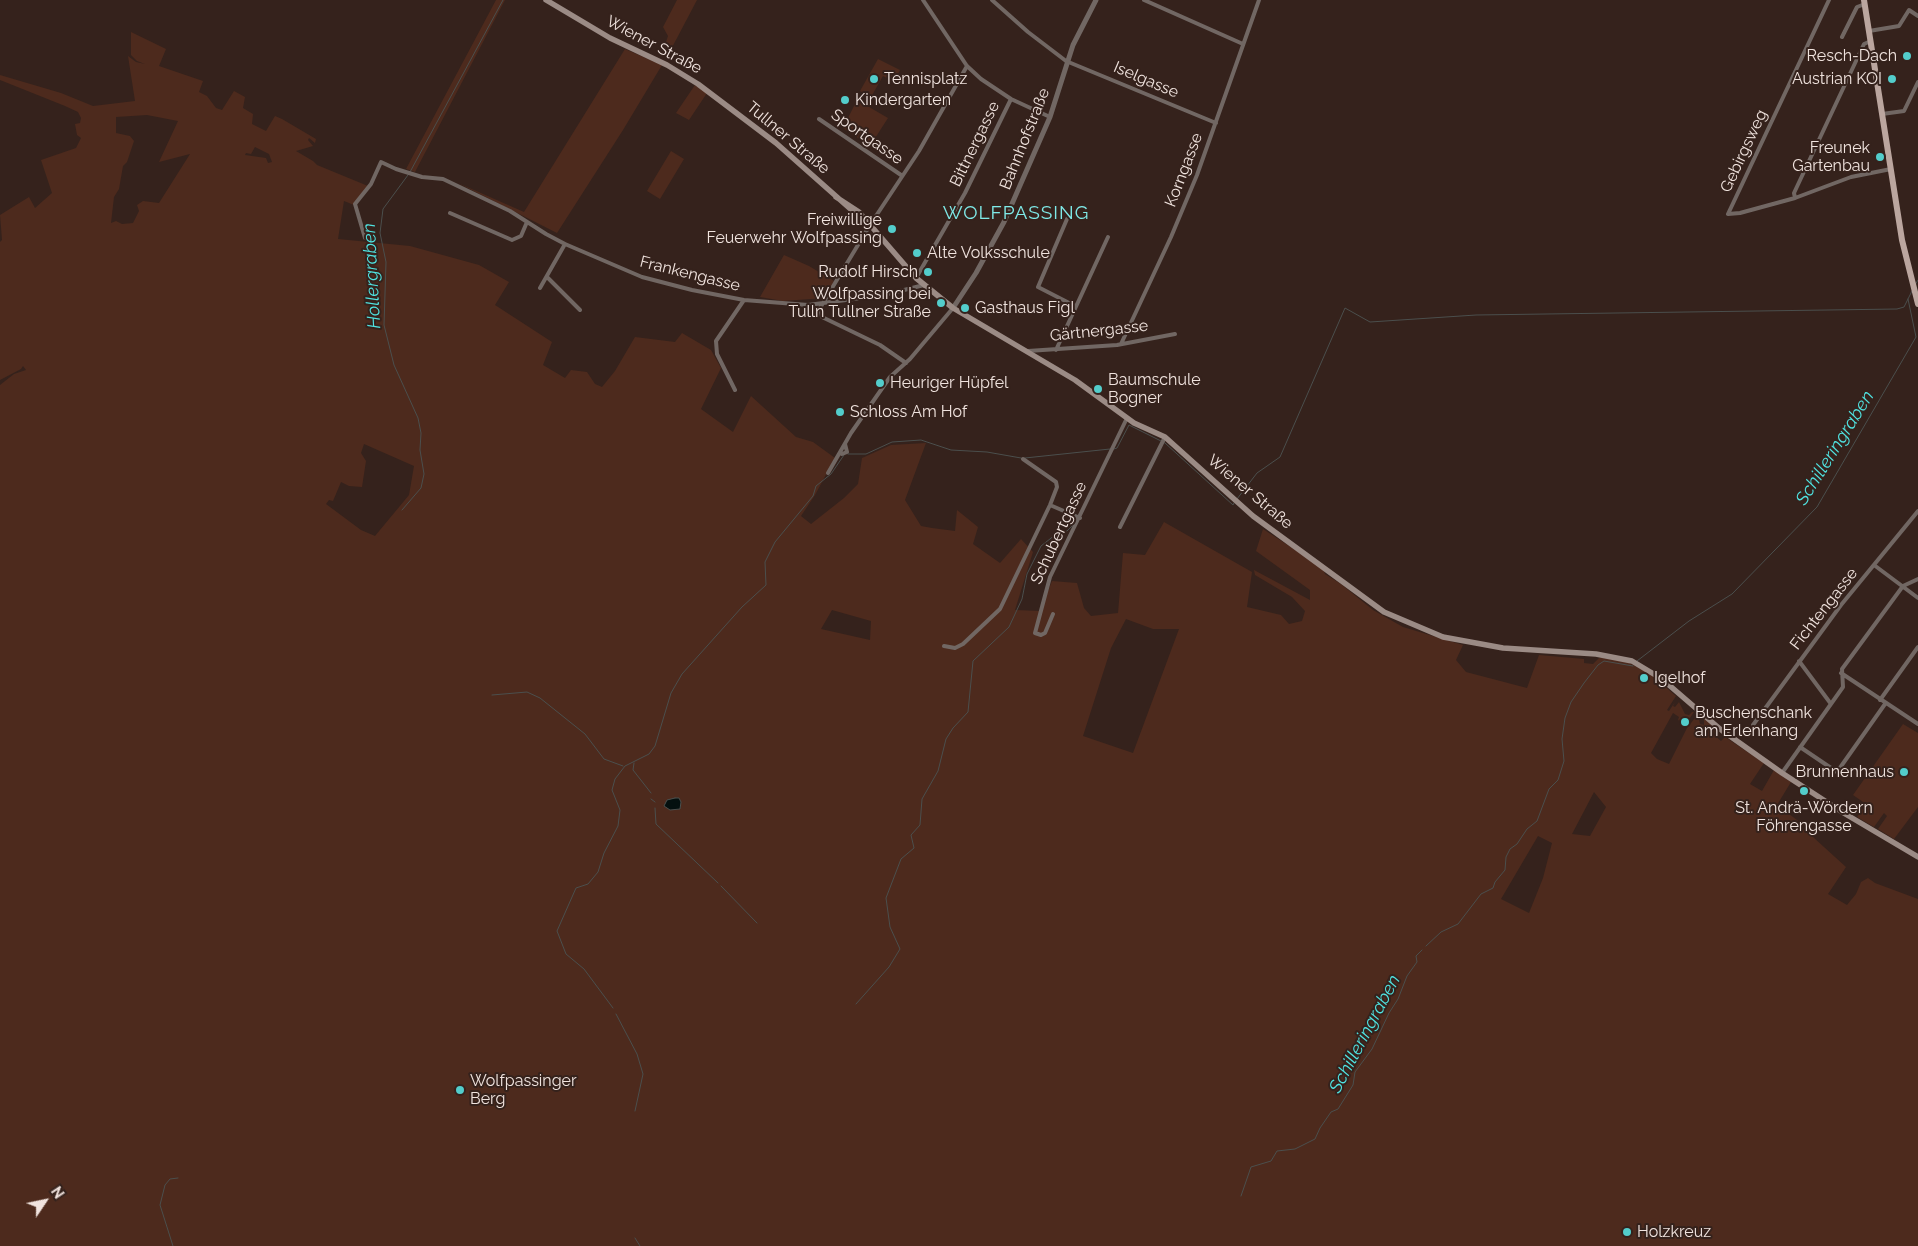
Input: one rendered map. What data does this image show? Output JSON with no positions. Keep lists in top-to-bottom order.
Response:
{
  "streets": {
    "main road": ["Wiener Straße", "Tullner Straße"],
    "street": [
      "Iselgasse",
      "Sportgasse",
      "Bahnhofstraße",
      "Bittnergasse",
      "Gebirgsweg",
      "Korngasse",
      "Frankengasse",
      "Gärtnergasse",
      "Schubertgasse",
      "Fichtengasse"
    ]
  },
  "crossings": [
    ["Wiener Straße", "Tullner Straße"],
    ["Wiener Straße", "Bahnhofstraße"],
    ["Wiener Straße", "Gärtnergasse"],
    ["Wiener Straße", "Schubertgasse"],
    ["Iselgasse", "Bahnhofstraße"],
    ["Iselgasse", "Korngasse"],
    ["Tullner Straße", "Bahnhofstraße"],
    ["Tullner Straße", "Bittnergasse"],
    ["Tullner Straße", "Frankengasse"],
    ["Korngasse", "Gärtnergasse"]
  ],
  "districts": ["WOLFPASSING"],
  "water": ["Hollergraben", "Schilleringraben"],
  "places": [
    "Resch-Dach",
    "Tennisplatz",
    "Austrian KOI",
    "Kindergarten",
    "Freunek Gartenbau",
    "Freiwillige Feuerwehr Wolfpassing",
    "Alte Volksschule",
    "Rudolf Hirsch",
    "Wolfpassing bei Tulln Tullner Straße",
    "Gasthaus Figl",
    "Heuriger Hüpfel",
    "Baumschule Bogner",
    "Schloss Am Hof",
    "Igelhof",
    "Buschenschank am Erlenhang",
    "Brunnenhaus",
    "St. Andrä-Wördern Föhrengasse",
    "Wolfpassinger Berg",
    "Holzkreuz"
  ],
  "north": "top right"
}
